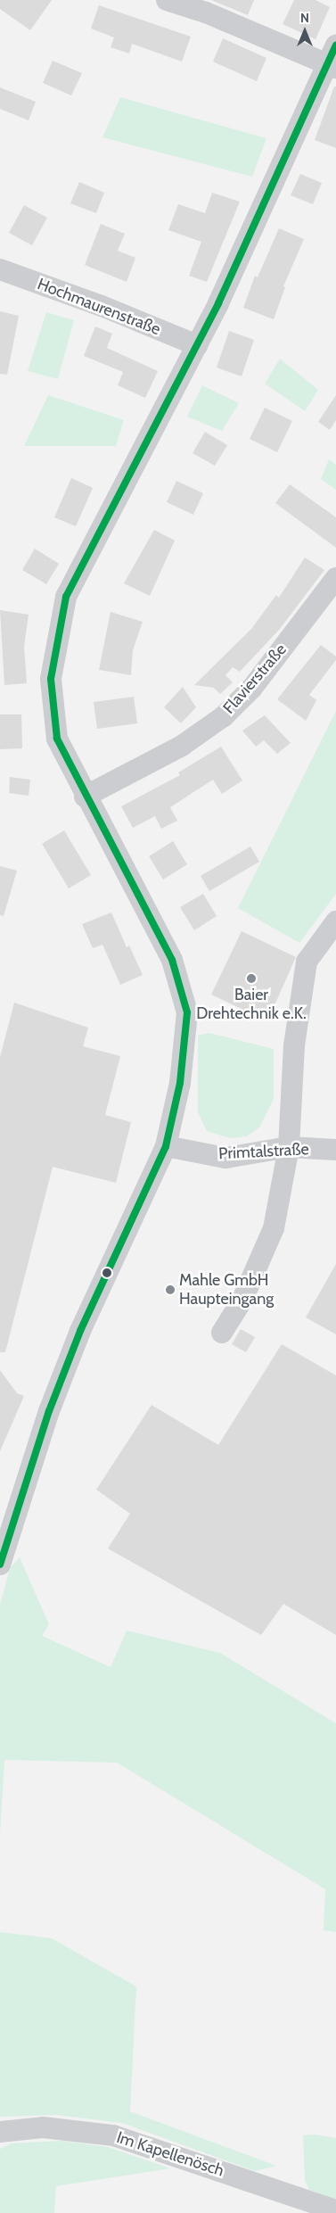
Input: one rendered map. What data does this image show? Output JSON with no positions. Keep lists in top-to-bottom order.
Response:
{
  "streets": {
    "street": [
      "Hochmaurenstraße",
      "Flavierstraße",
      "Primtalstraße",
      "Im Kapellenösch"
    ]
  },
  "places": ["Baier Drehtechnik e.K.", "Mahle GmbH Haupteingang"],
  "north": "top"
}
